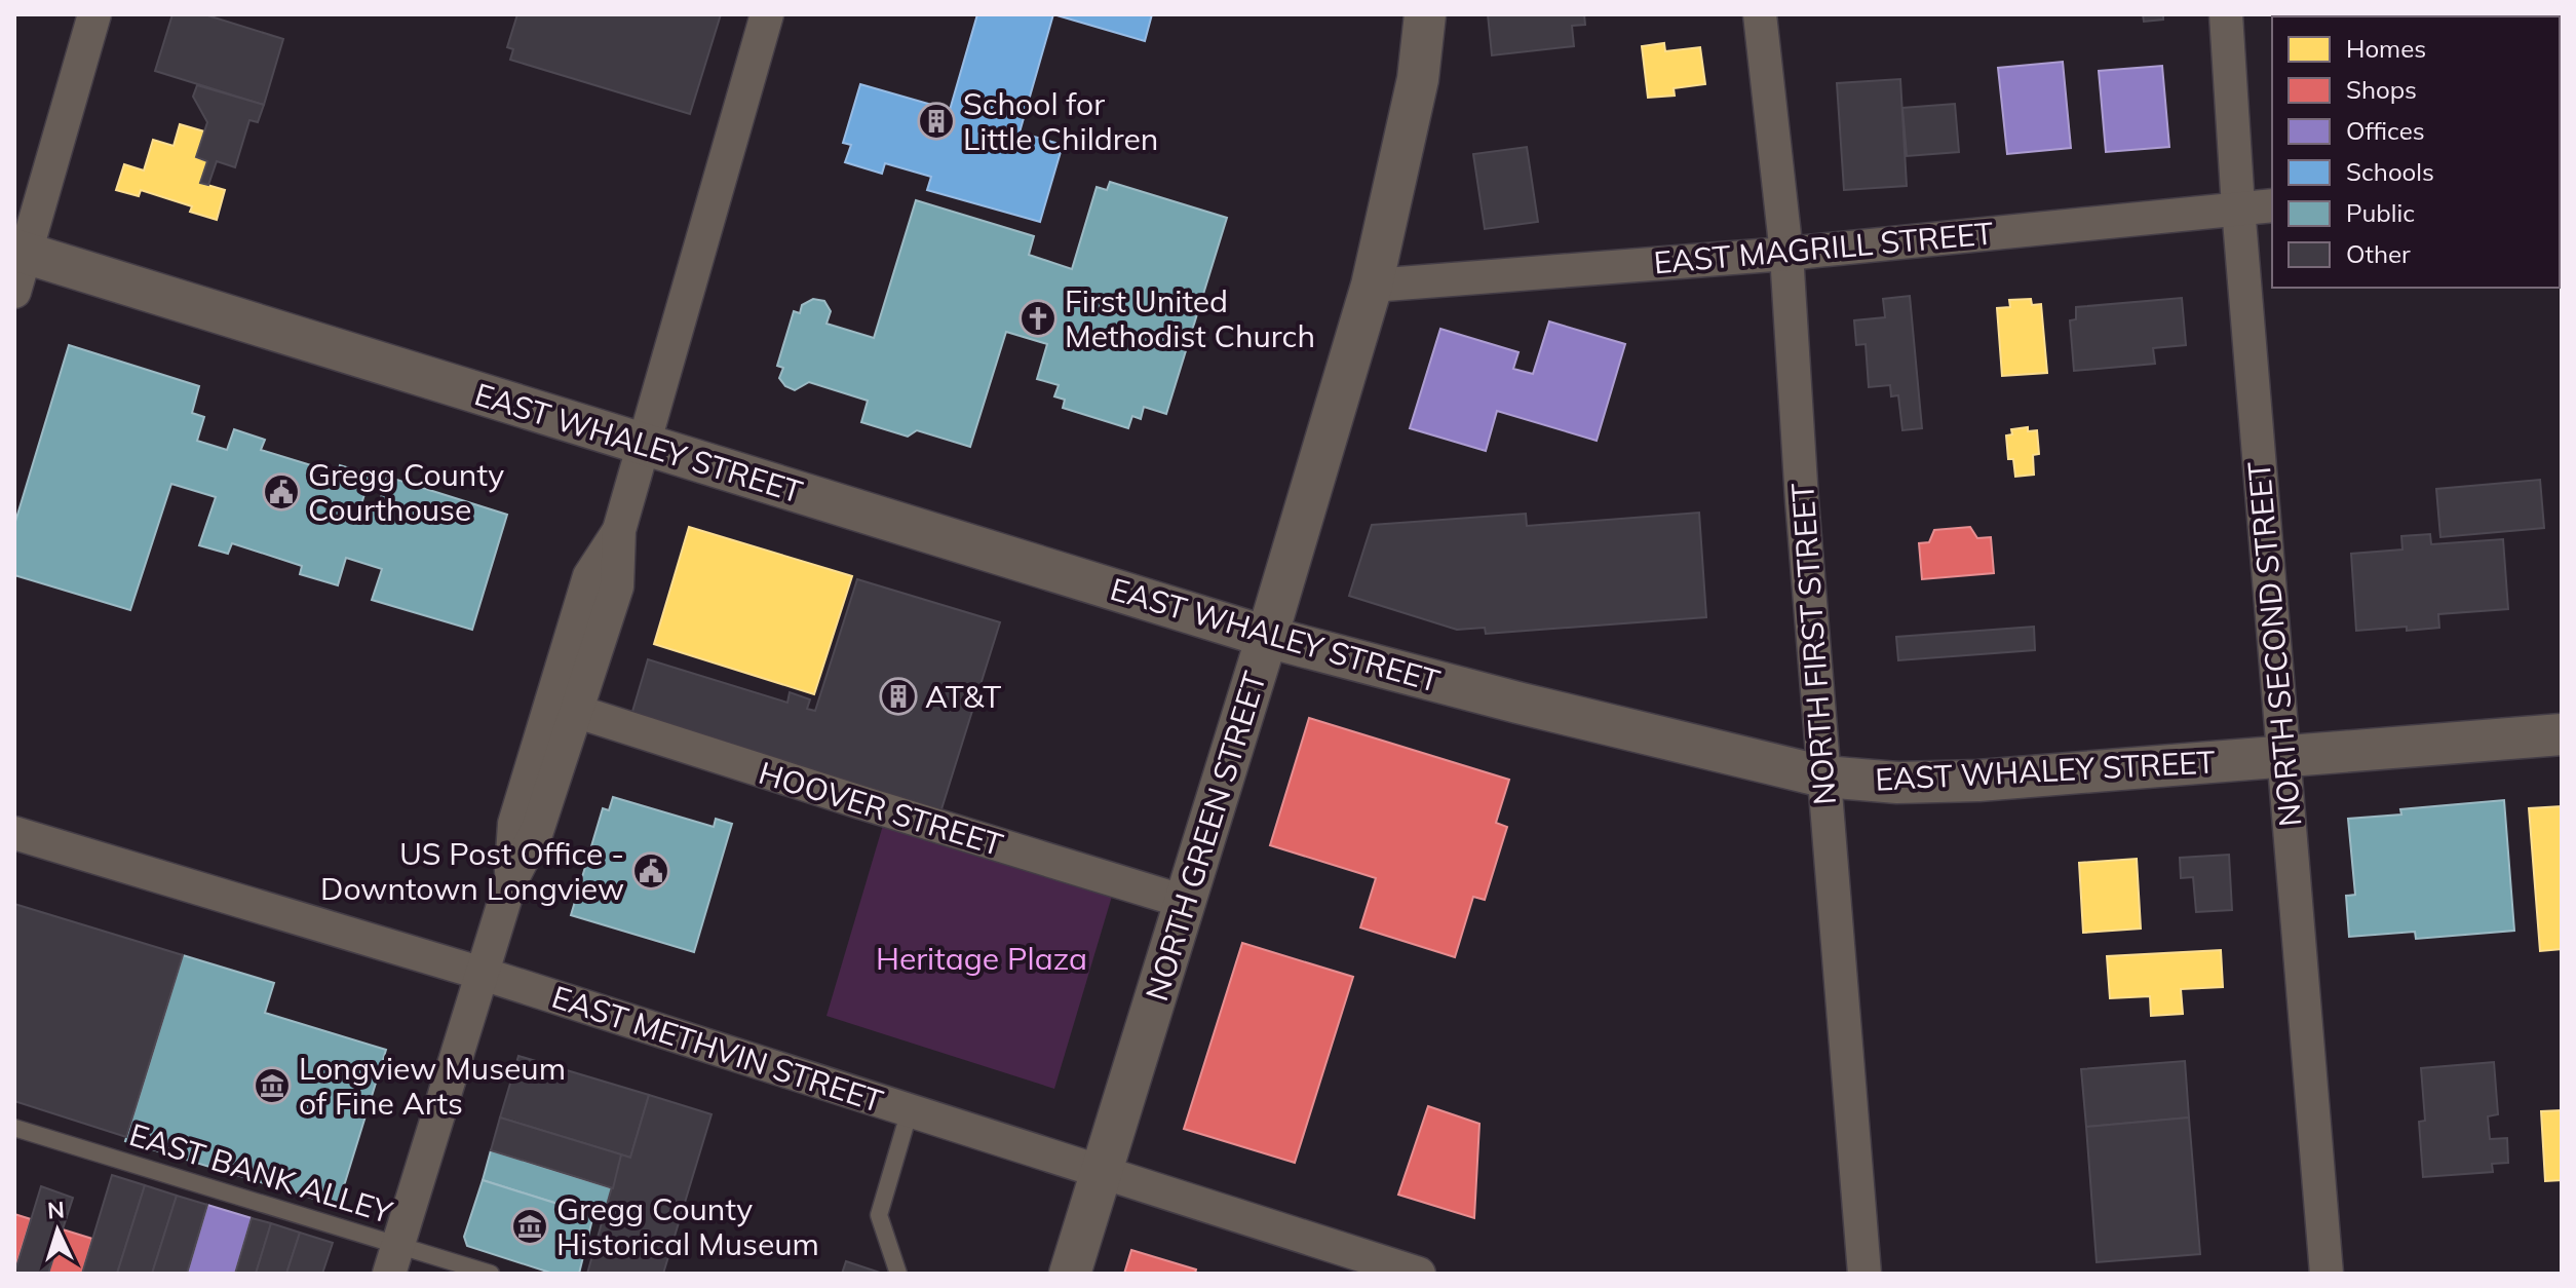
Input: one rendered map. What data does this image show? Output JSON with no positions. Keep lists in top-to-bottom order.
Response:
{
  "streets": {
    "street": [
      "EAST MAGRILL STREET",
      "EAST WHALEY STREET",
      "NORTH FIRST STREET",
      "NORTH SECOND STREET",
      "HOOVER STREET",
      "NORTH GREEN STREET",
      "EAST METHVIN STREET"
    ],
    "lane": ["EAST BANK ALLEY"]
  },
  "crossings": [
    ["EAST MAGRILL STREET", "NORTH FIRST STREET"],
    ["EAST MAGRILL STREET", "NORTH SECOND STREET"],
    ["EAST MAGRILL STREET", "NORTH GREEN STREET"],
    ["EAST WHALEY STREET", "NORTH FIRST STREET"],
    ["EAST WHALEY STREET", "NORTH SECOND STREET"],
    ["EAST WHALEY STREET", "NORTH GREEN STREET"],
    ["HOOVER STREET", "NORTH GREEN STREET"],
    ["NORTH GREEN STREET", "EAST METHVIN STREET"]
  ],
  "parks": ["Heritage Plaza"],
  "places": {
    "building": ["School for Little Children", "AT&T"],
    "church": ["First United Methodist Church"],
    "public building": ["Gregg County Courthouse", "US Post Office - Downtown Longview"],
    "museum": ["Longview Museum of Fine Arts", "Gregg County Historical Museum"]
  },
  "legend": [
    "Homes",
    "Shops",
    "Offices",
    "Schools",
    "Public",
    "Other"
  ],
  "north": "top"
}
